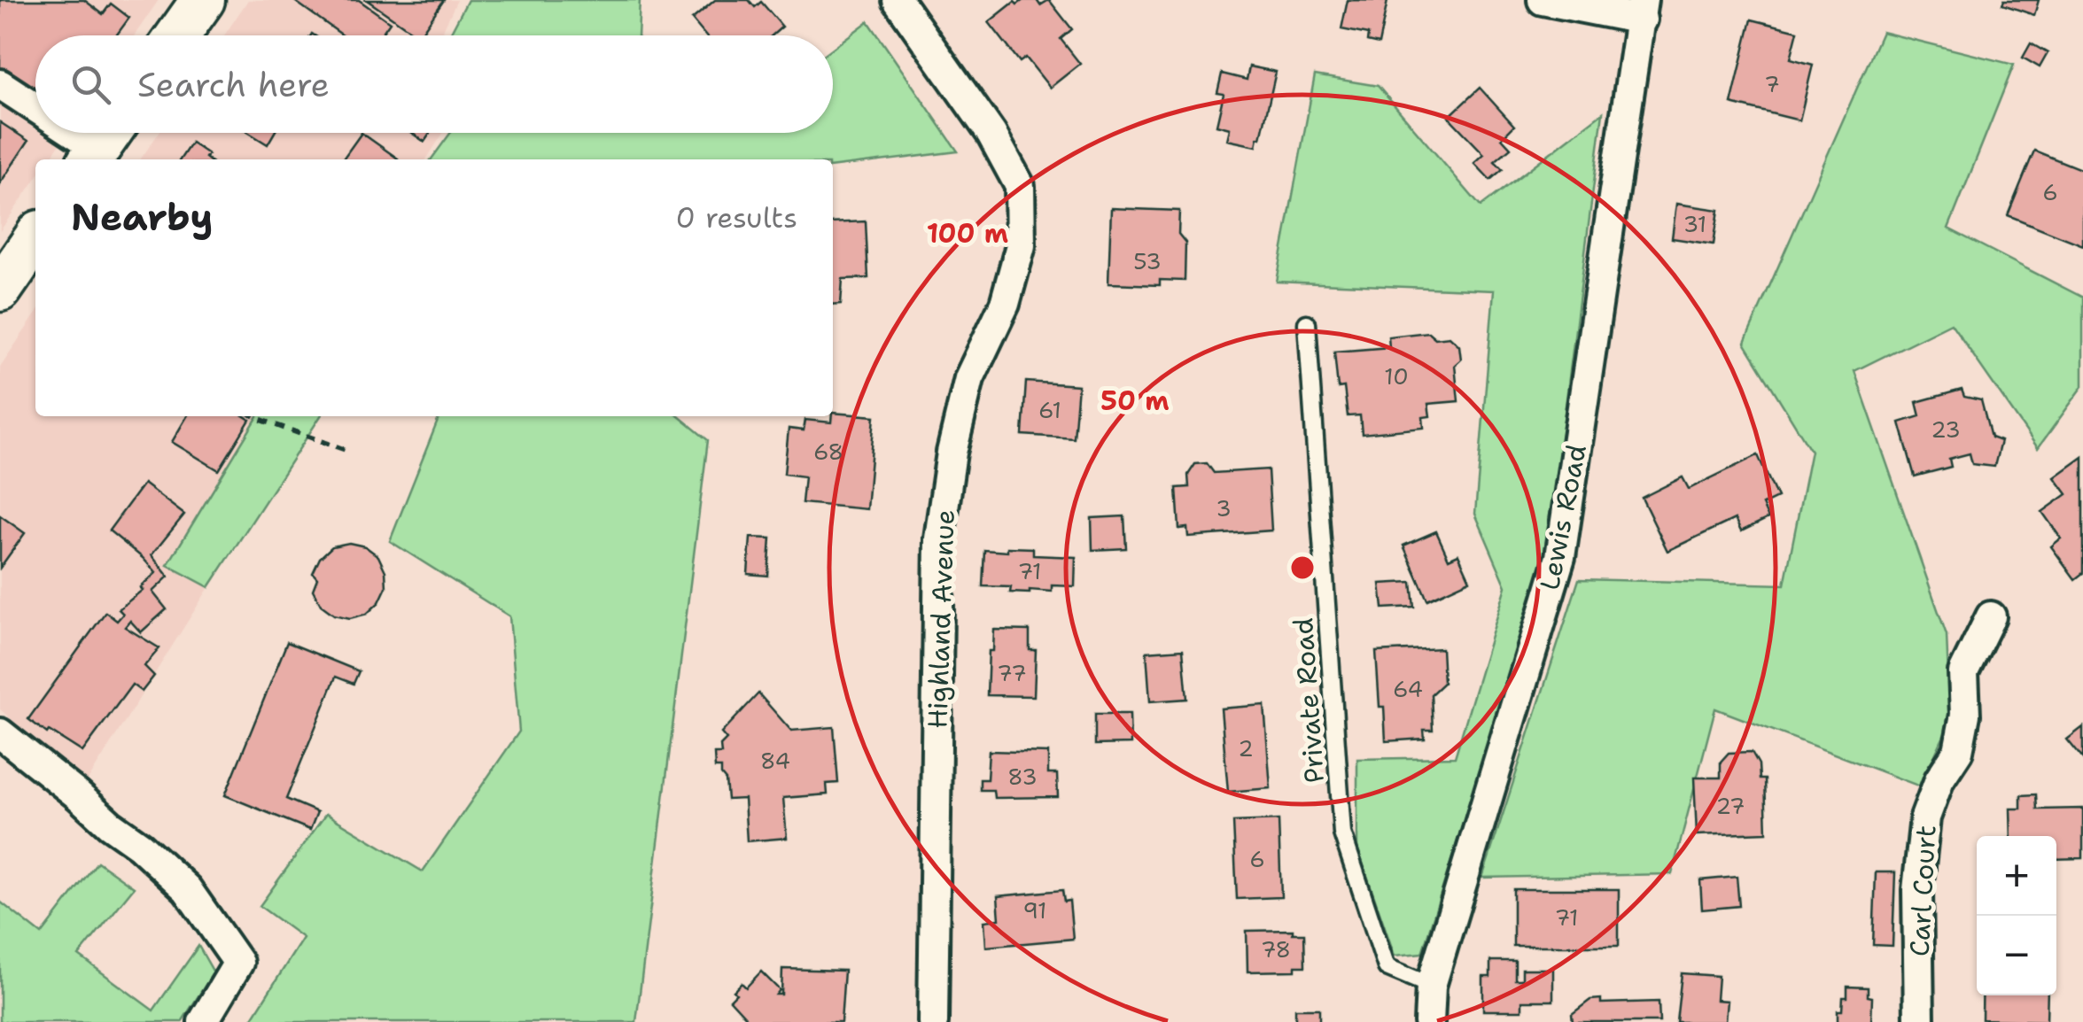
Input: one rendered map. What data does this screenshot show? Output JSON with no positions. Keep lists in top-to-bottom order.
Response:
{
  "streets": {
    "street": ["Lewis Road", "Highland Avenue", "Carl Court"],
    "lane": ["Private Road"]
  },
  "crossings": [
    ["Lewis Road", "Private Road"]
  ],
  "house_numbers": [
    "7",
    "6",
    "31",
    "53",
    "10",
    "61",
    "23",
    "68",
    "3",
    "71",
    "77",
    "64",
    "2",
    "84",
    "83",
    "27",
    "6",
    "91",
    "71",
    "78"
  ],
  "page": {
    "search": "Search here",
    "heading": ["Nearby", "0 results"],
    "map_buttons": ["+", "−"]
  },
  "rings": ["100 m", "50 m"]
}
